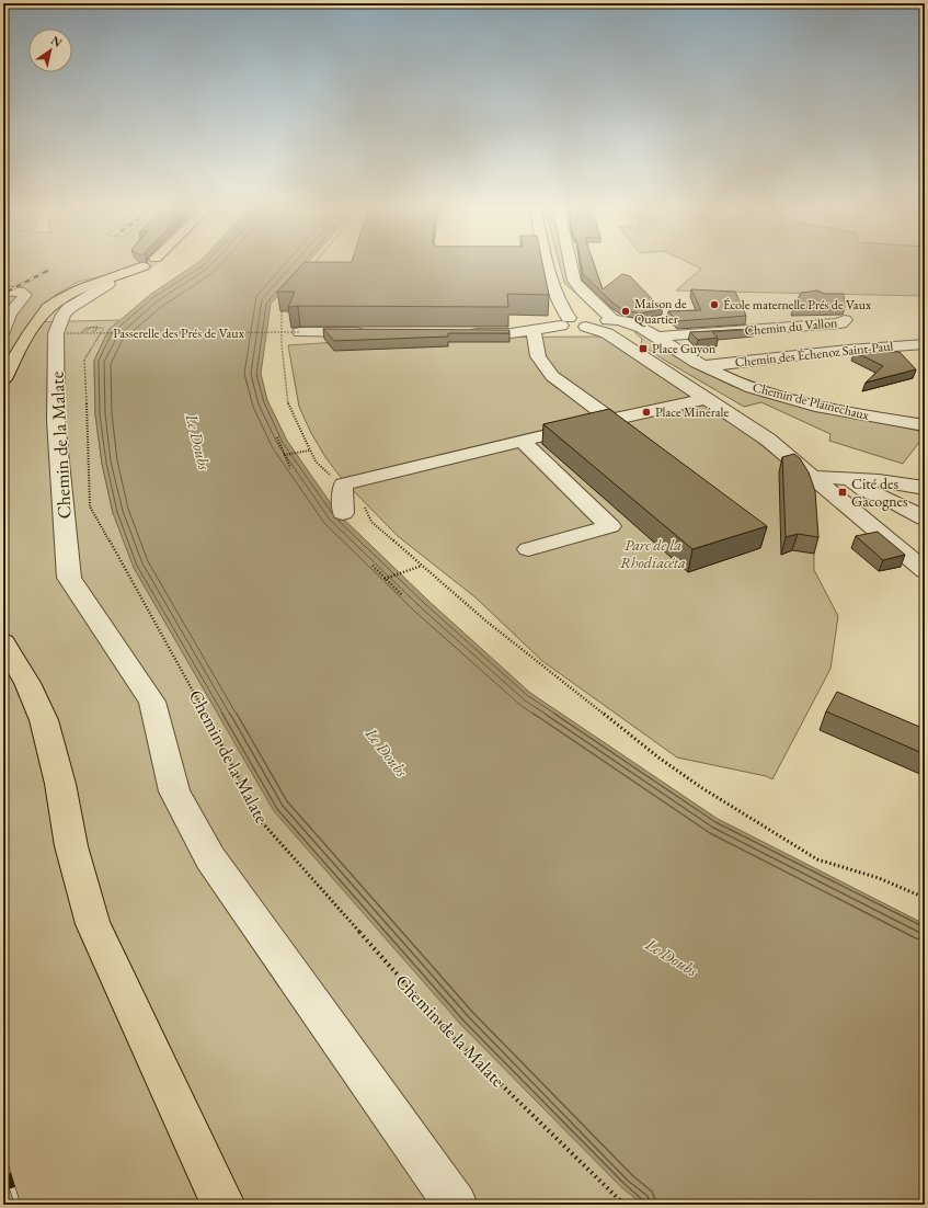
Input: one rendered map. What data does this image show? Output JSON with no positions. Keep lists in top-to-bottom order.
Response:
{
  "streets": {
    "street": [
      "Chemin du Vallon",
      "Chemin des Échenoz Saint-Paul",
      "Chemin de Plainechaux",
      "Chemin de la Malate"
    ],
    "path": ["Passerelle des Prés de Vaux"]
  },
  "crossings": [
    ["Chemin du Vallon", "Chemin de Plainechaux"],
    ["Passerelle des Prés de Vaux", "Chemin de la Malate"],
    ["Chemin des Échenoz Saint-Paul", "Chemin de Plainechaux"]
  ],
  "water": ["Le Doubs"],
  "parks": ["Parc de la Rhodiacéta"],
  "places": {
    "other": ["École maternelle Prés de Vaux", "Maison de Quartier", "Place Minérale"],
    "transit": ["Place Guyon", "Cité des Gacognes"]
  },
  "north": "top right"
}
